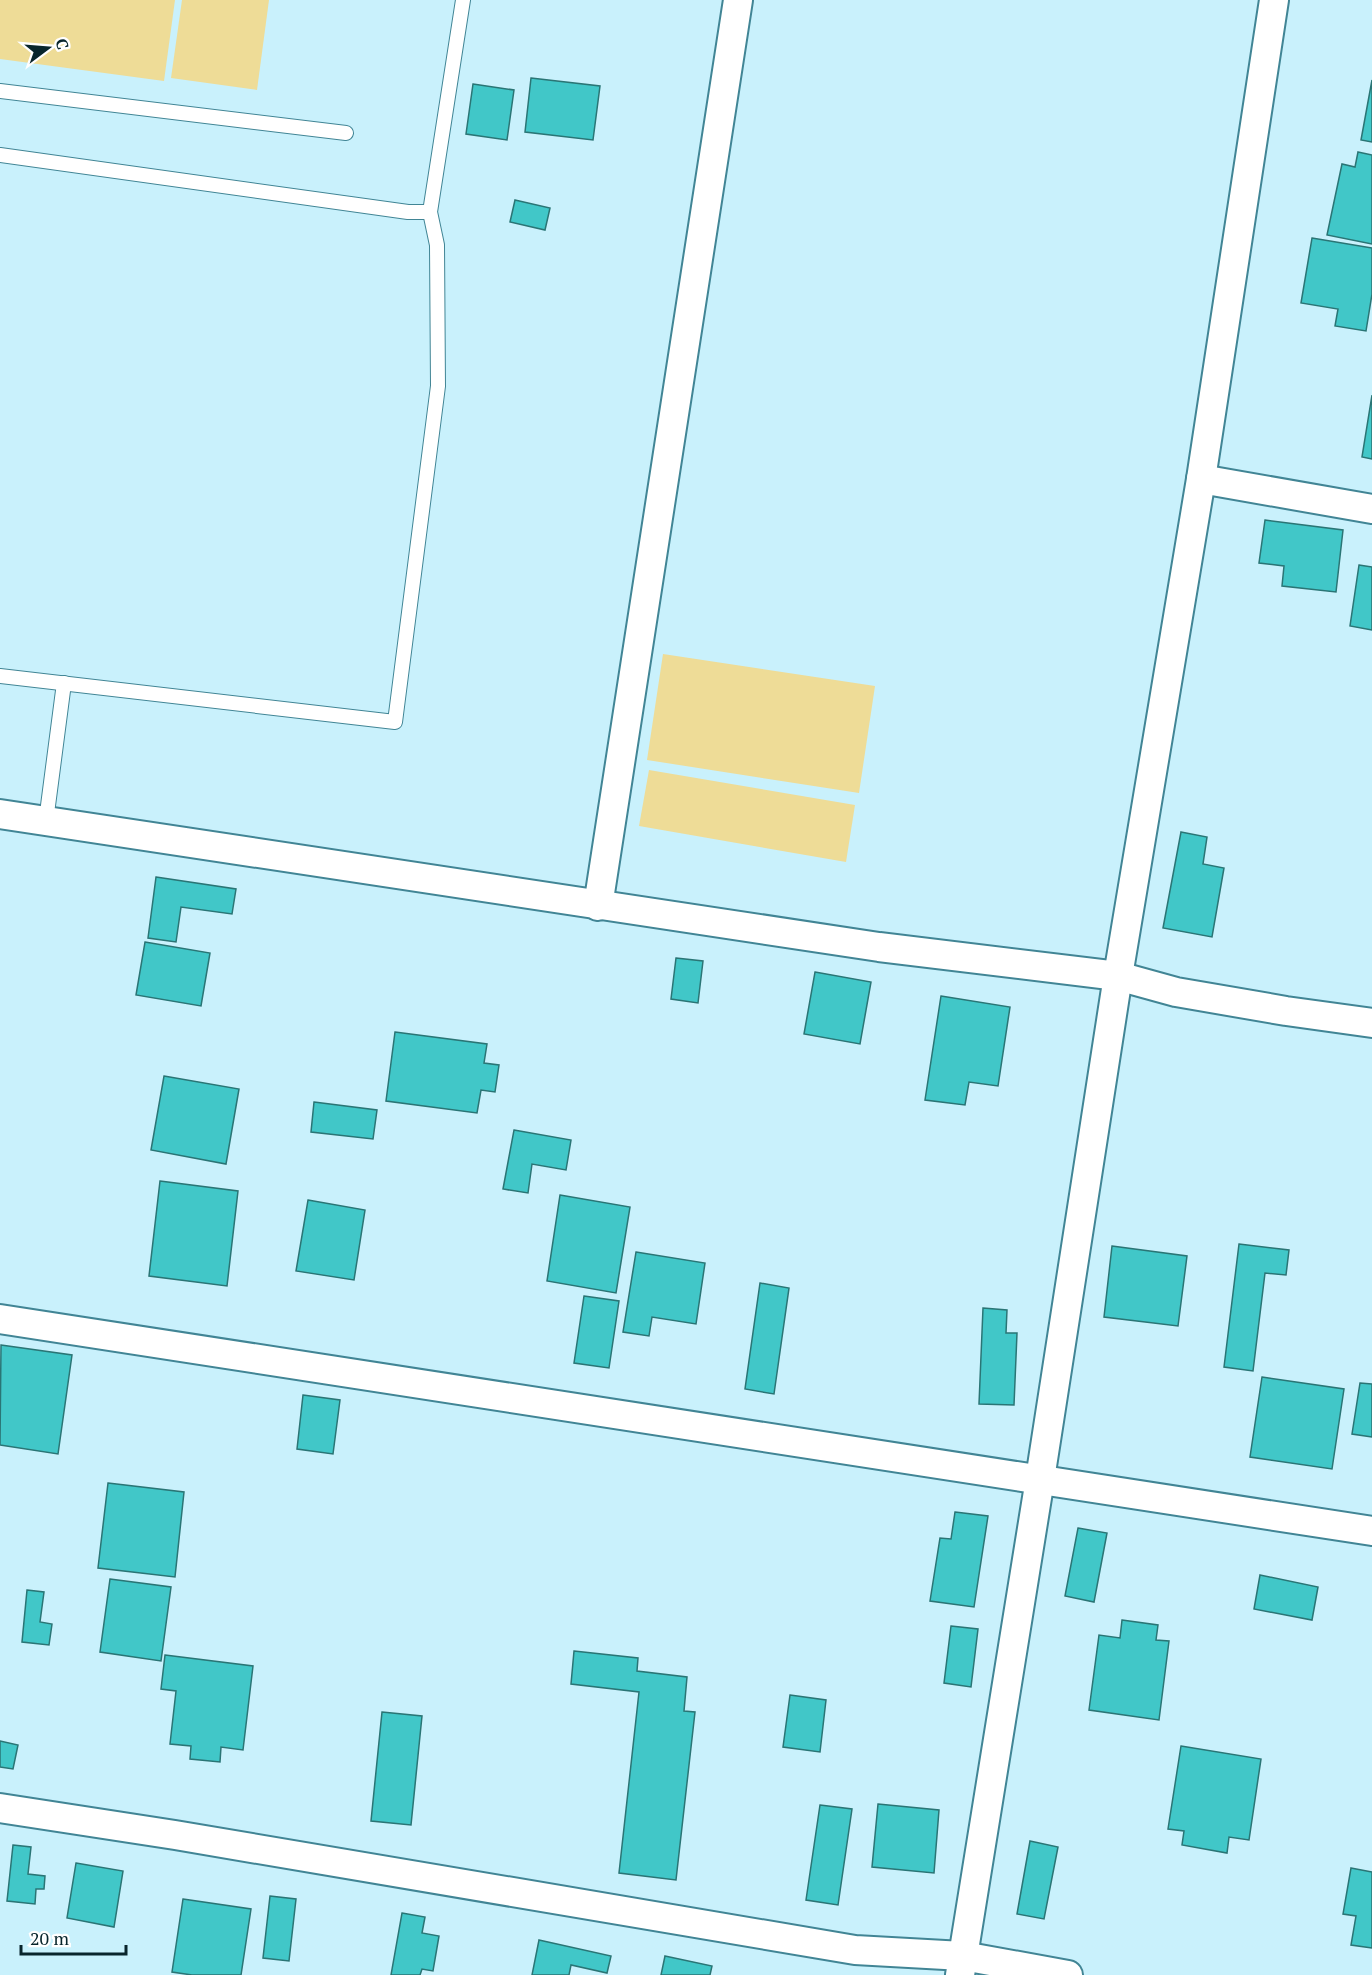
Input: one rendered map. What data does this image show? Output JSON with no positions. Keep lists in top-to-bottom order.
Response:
{
  "scale_bar": "20 m",
  "north": "right"
}
